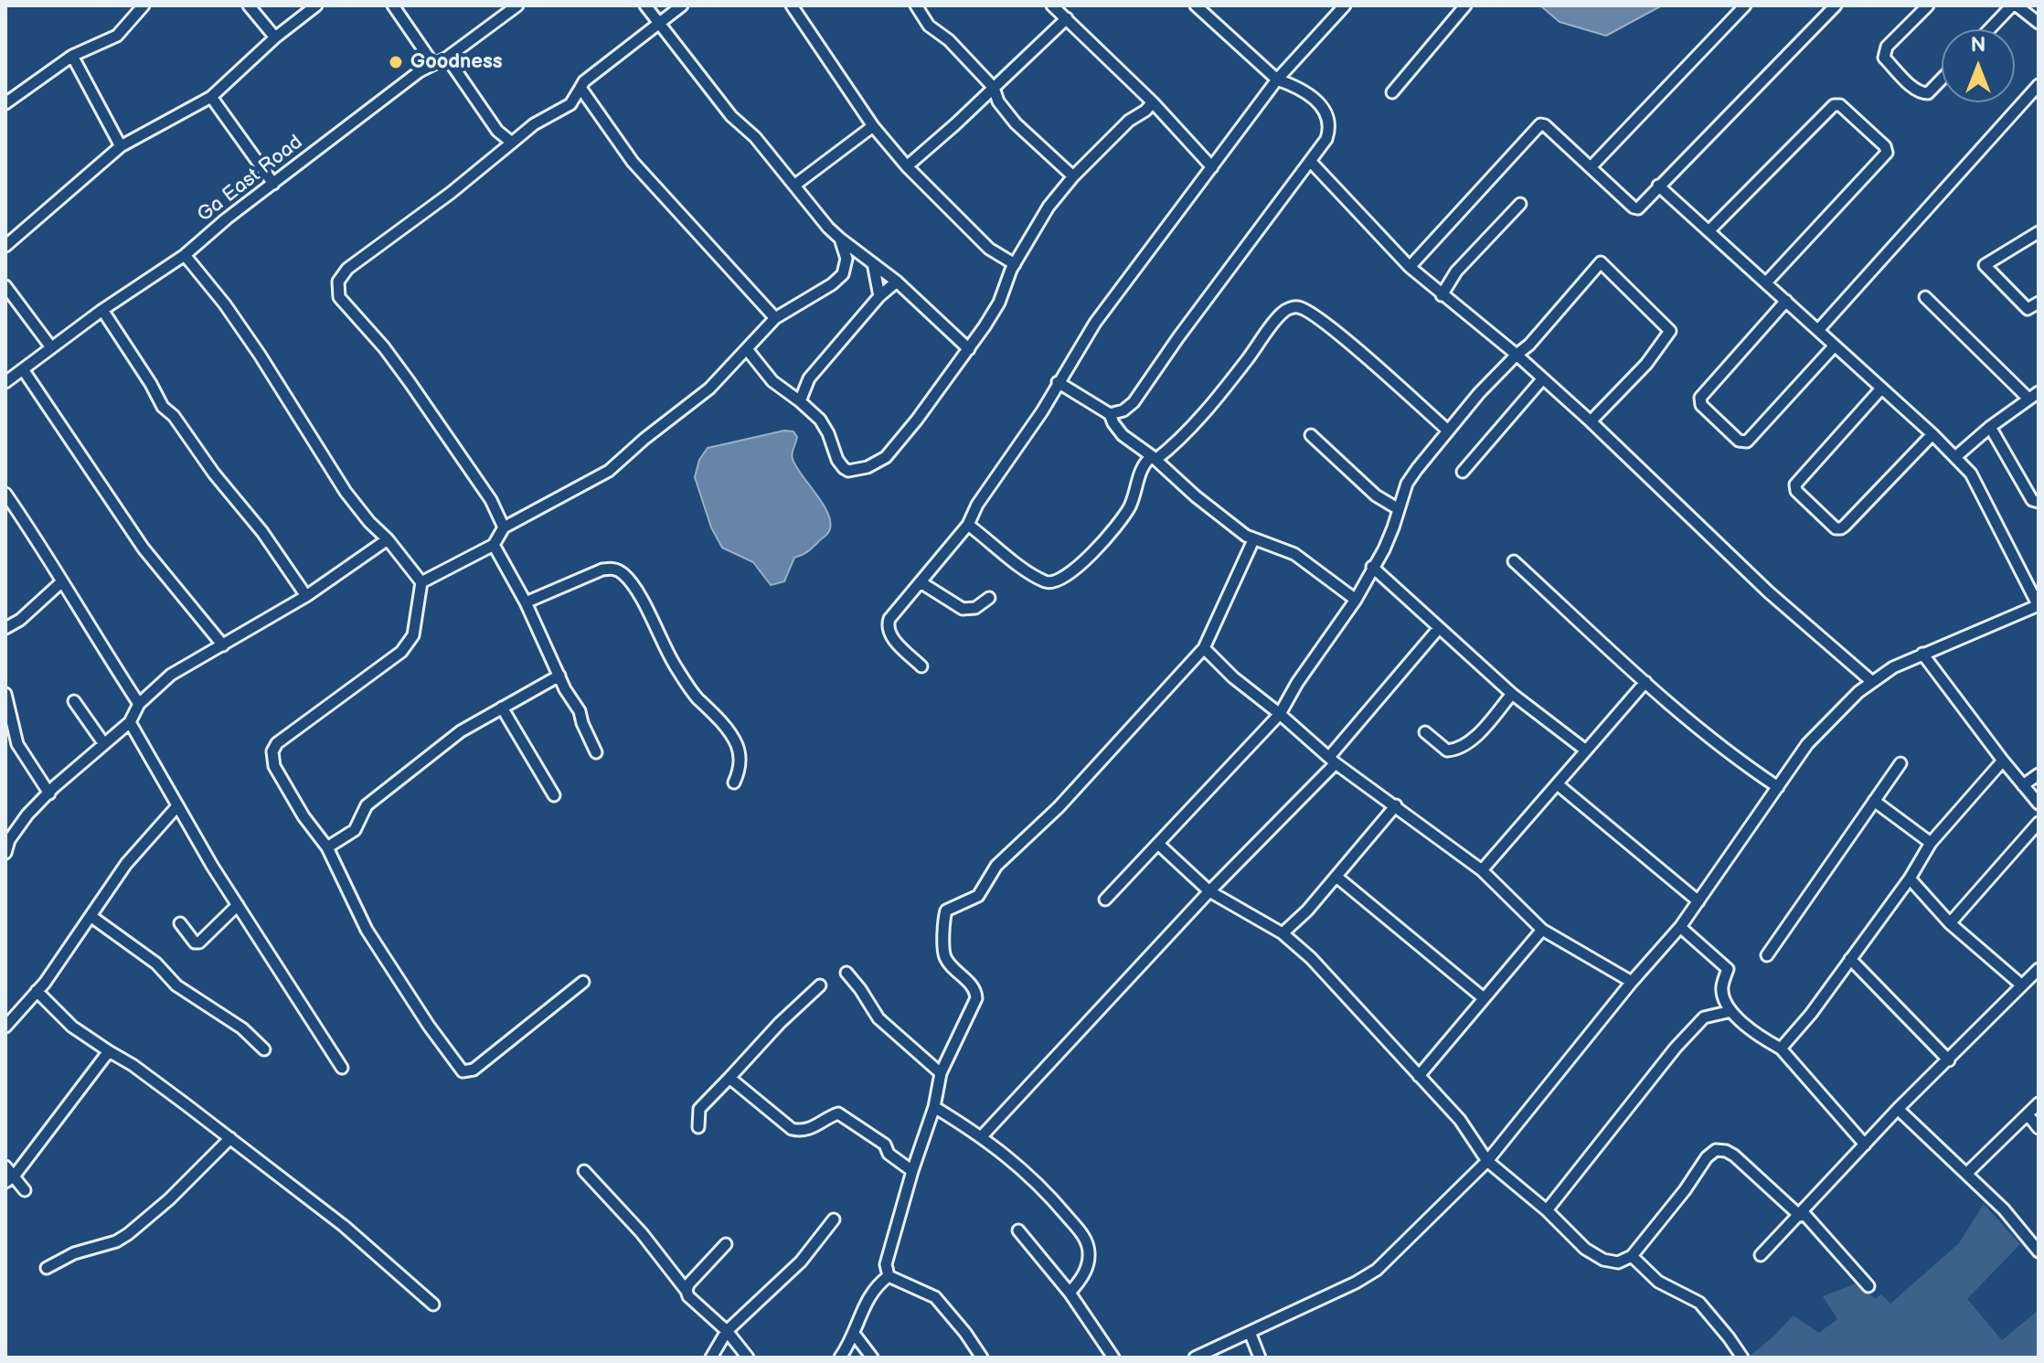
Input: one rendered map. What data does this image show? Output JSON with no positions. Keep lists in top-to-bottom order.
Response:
{
  "streets": {
    "street": ["Ga East Road"]
  },
  "places": ["Goodness"],
  "north": "top"
}
